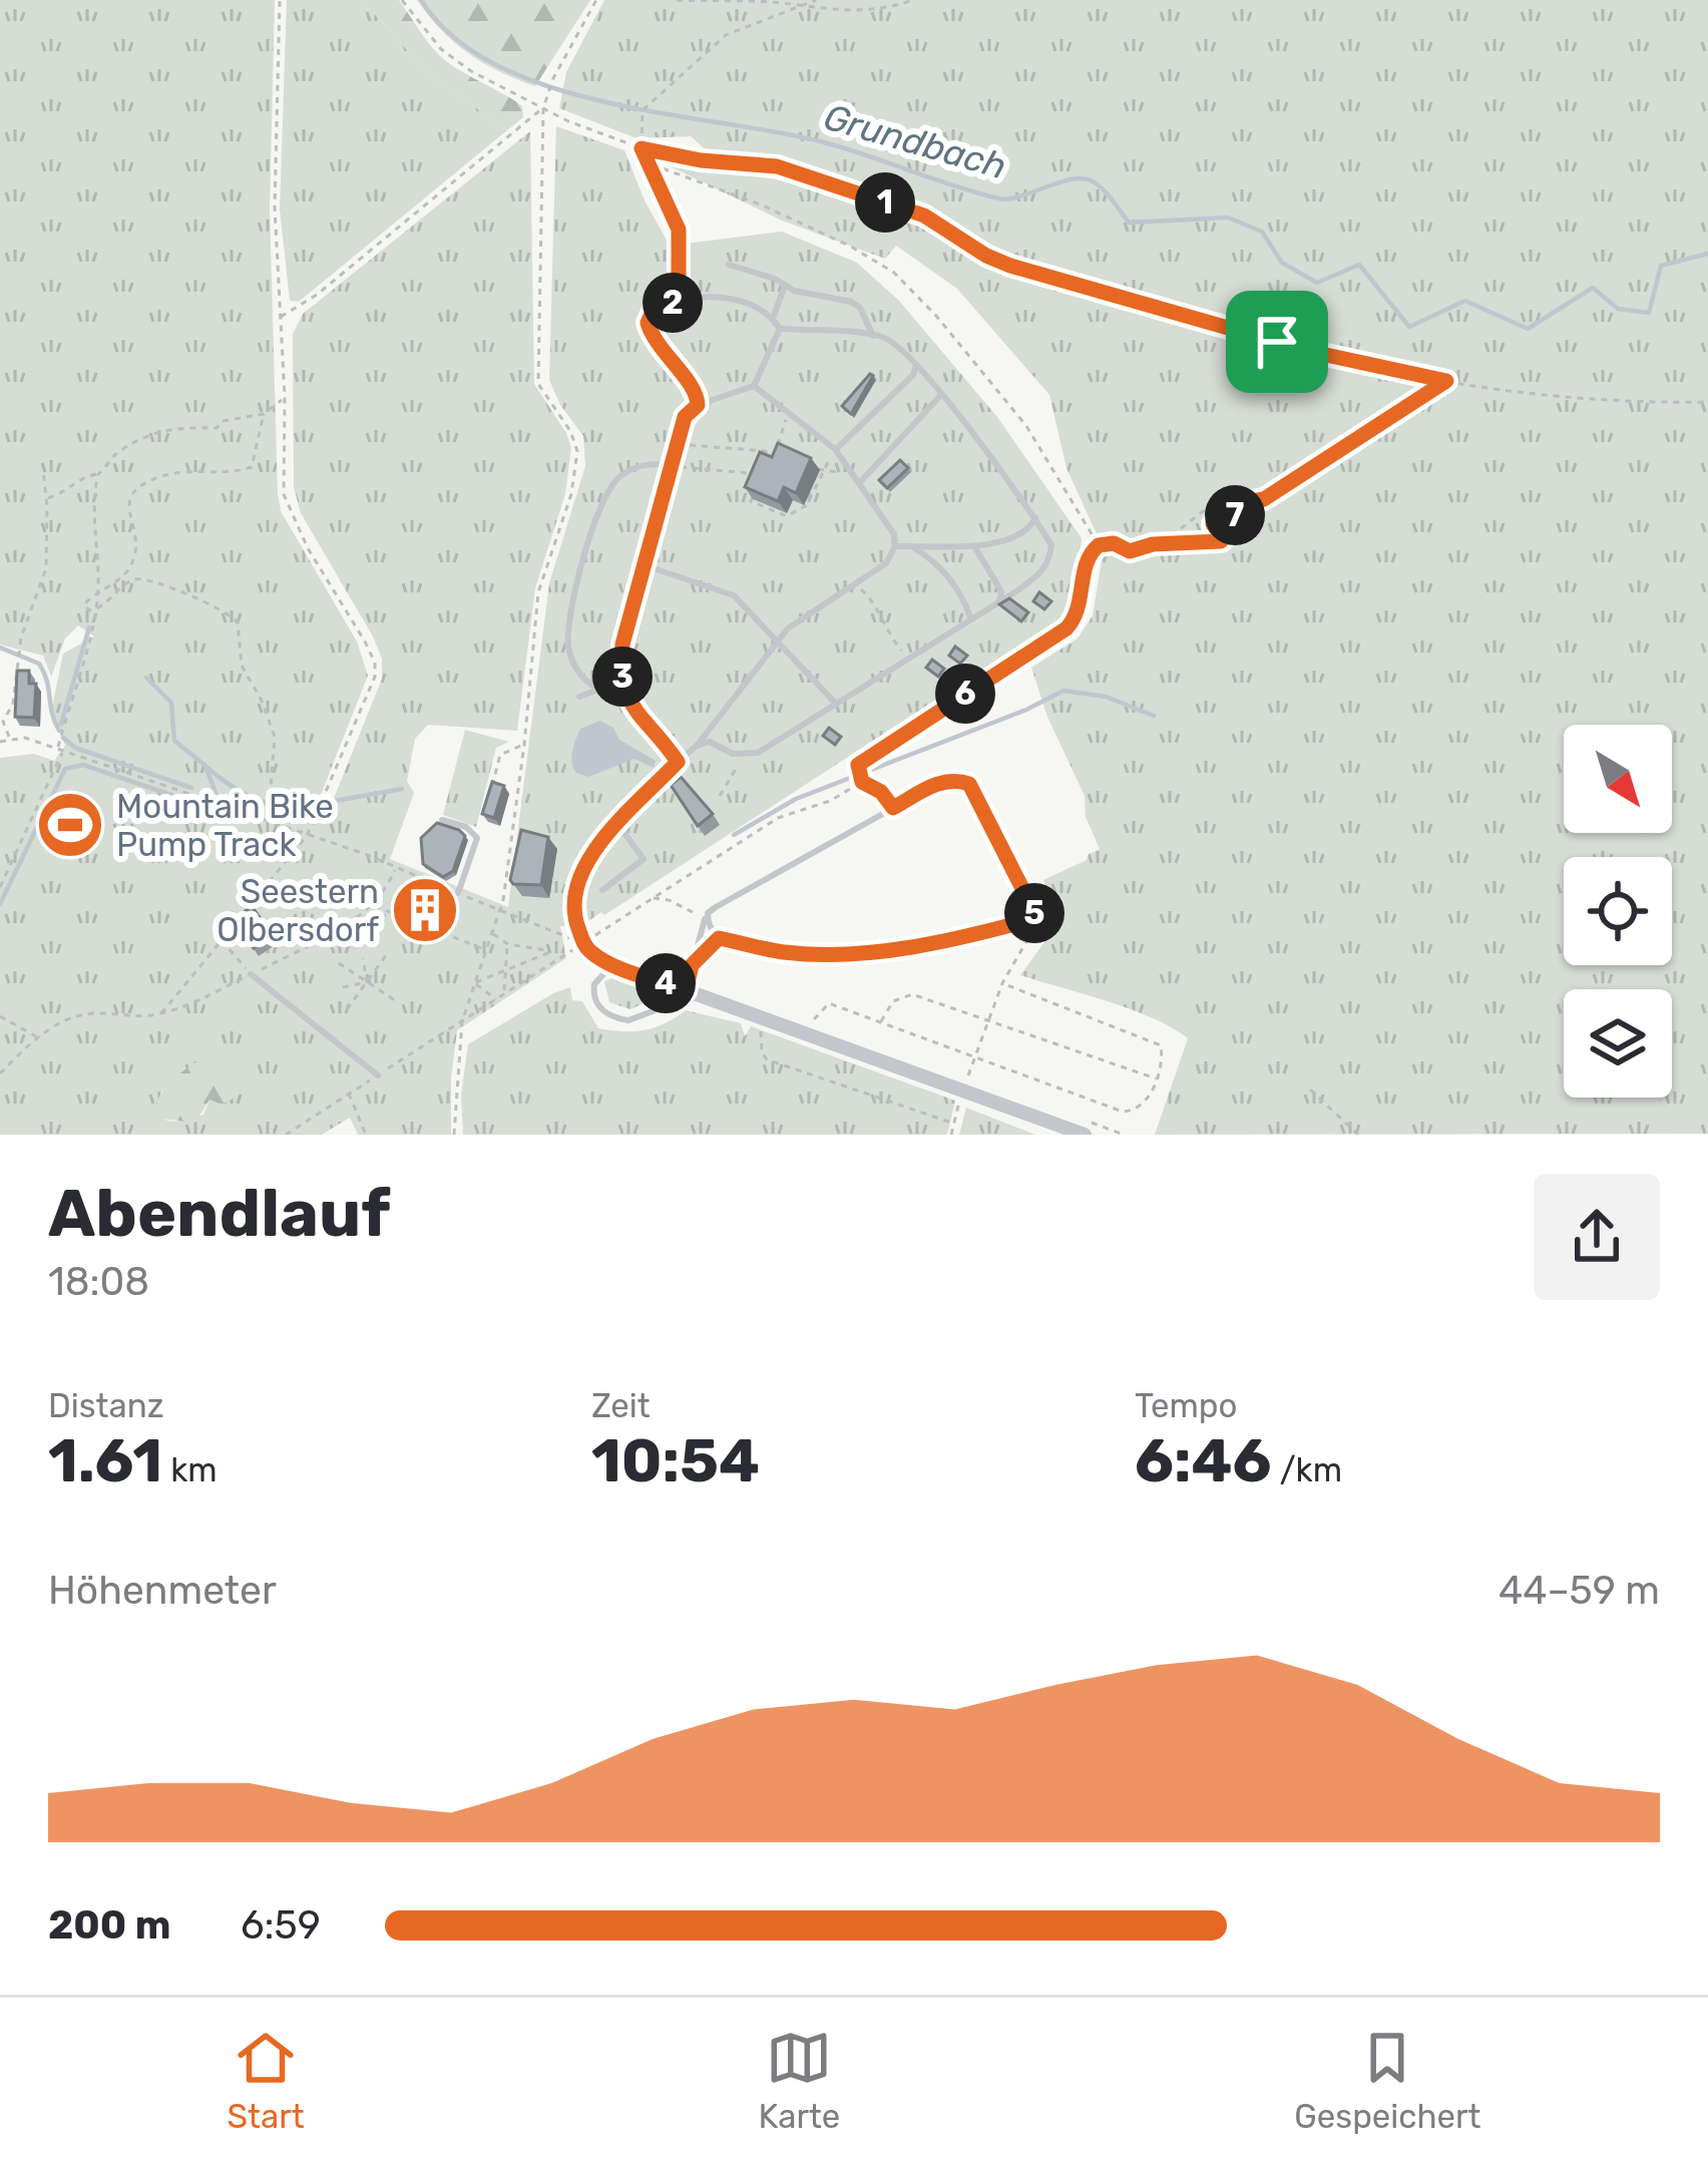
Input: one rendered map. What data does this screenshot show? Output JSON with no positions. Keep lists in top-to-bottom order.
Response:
{
  "water": ["Grundbach"],
  "places": {
    "sports": ["Mountain Bike Pump Track"],
    "building": ["Seestern Olbersdorf"]
  },
  "north": "bottom right",
  "page": {
    "pins": [
      "1",
      "2",
      "7",
      "3",
      "6",
      "5",
      "4"
    ],
    "heading": ["Abendlauf", "18:08"],
    "stats": [
      ["Distanz", "1.61 km"],
      ["Zeit", "10:54"],
      ["Tempo", "6:46 /km"]
    ],
    "chart": ["Höhenmeter", "44–59 m"],
    "list": [
      {
        "name": "200 m",
        "note": "6:59"
      }
    ],
    "tabs": ["Start", "Karte", "Gespeichert"]
  }
}
